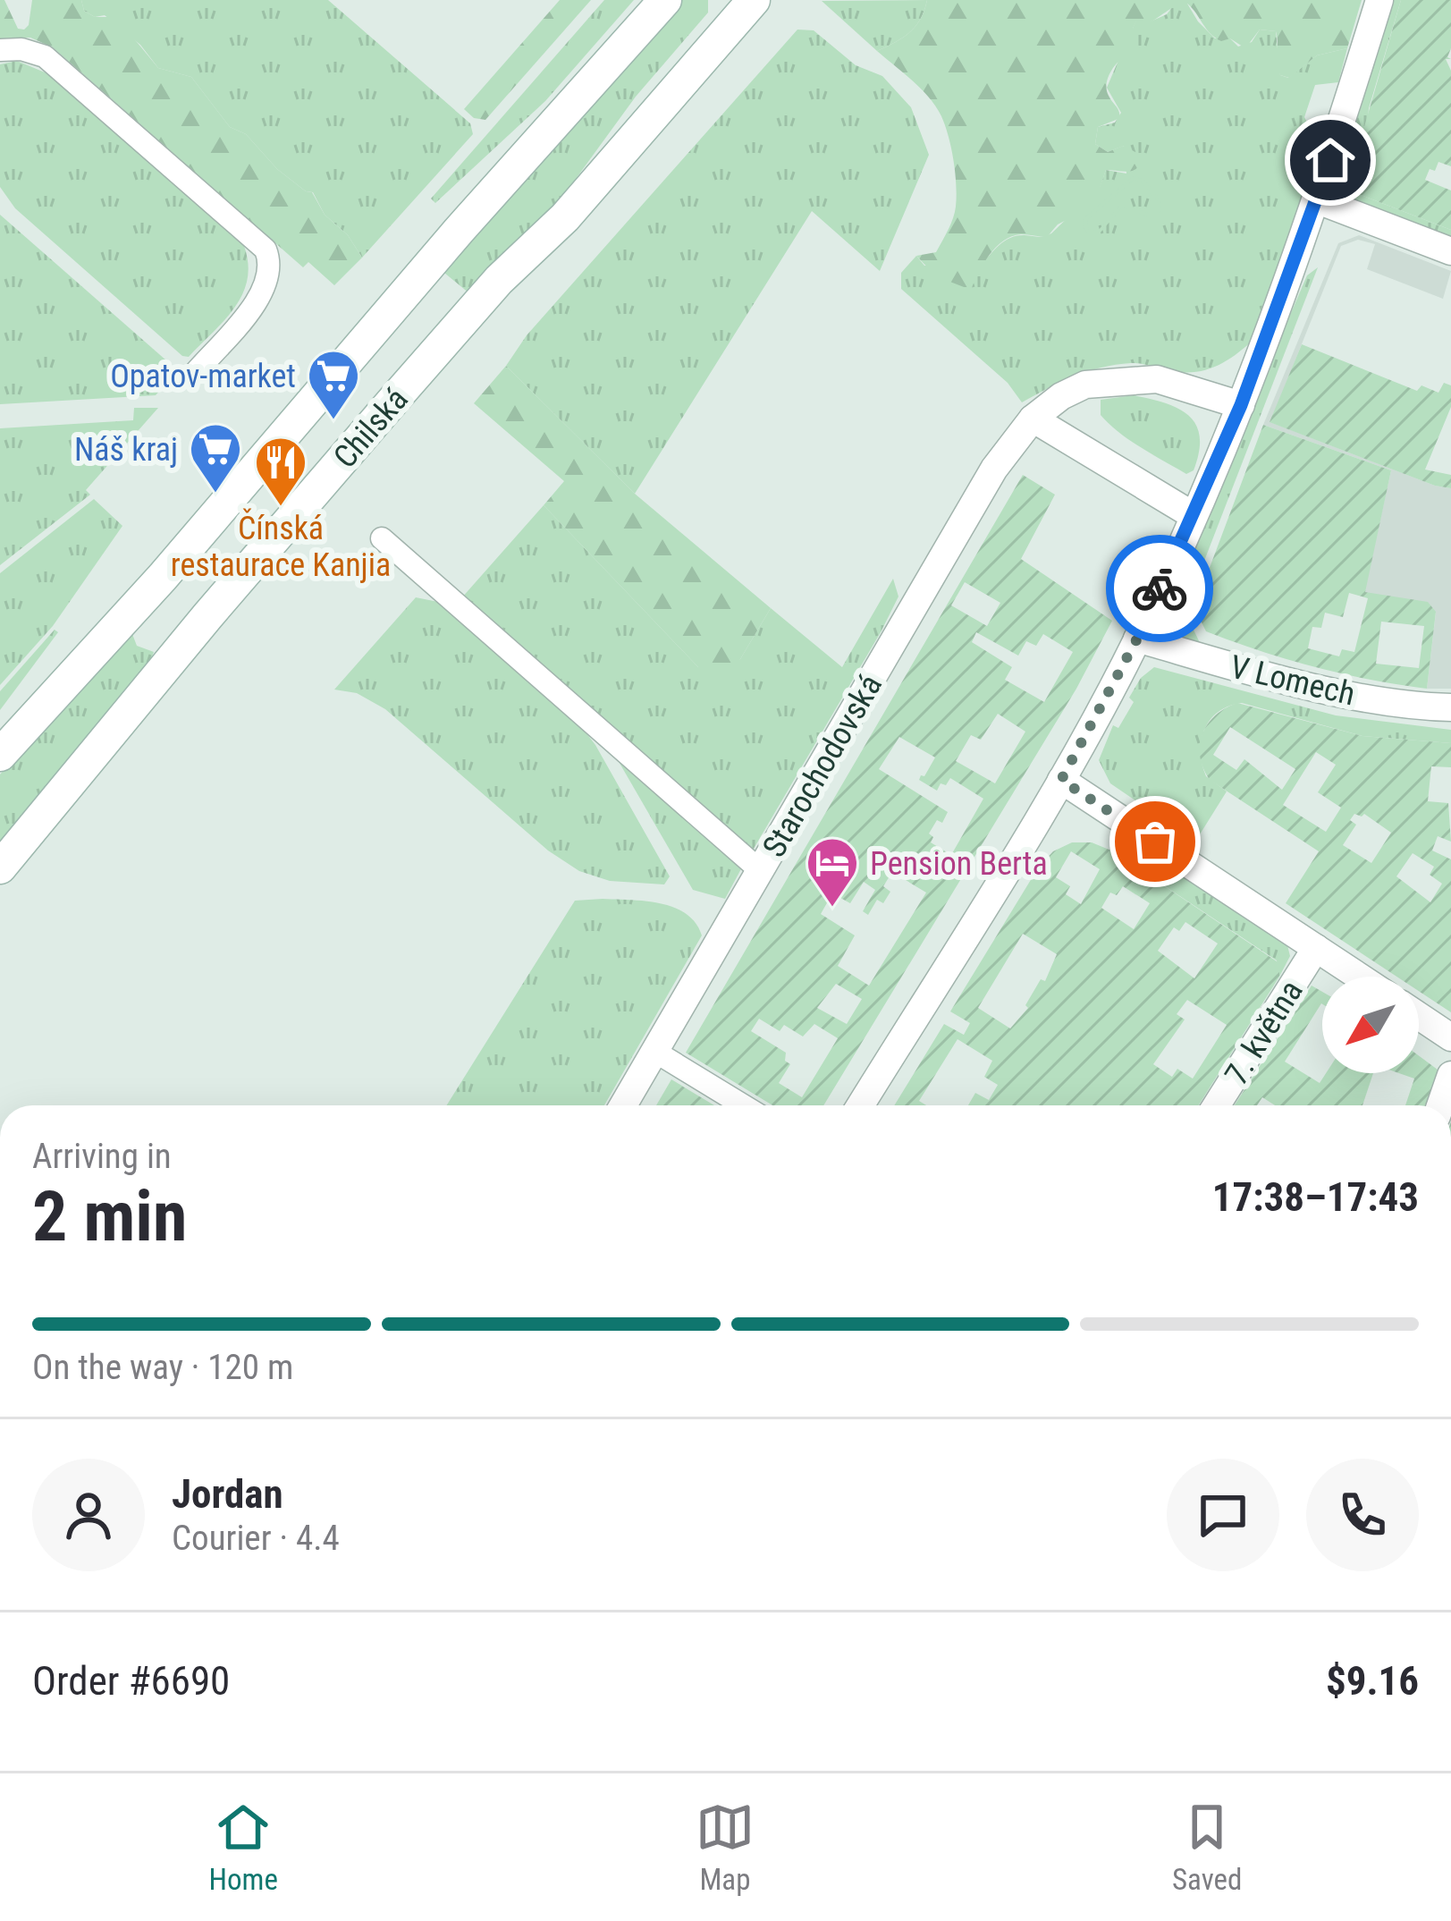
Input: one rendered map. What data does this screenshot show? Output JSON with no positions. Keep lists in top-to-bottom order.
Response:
{
  "streets": {
    "main road": ["Chilská"],
    "street": ["V Lomech", "Starochodovská", "7. května"]
  },
  "places": {
    "supermarket": ["Opatov-market", "Náš kraj"],
    "restaurant": ["Čínská restaurace Kanjia"],
    "hotel": ["Pension Berta"]
  },
  "north": "bottom left",
  "page": {
    "heading": ["2 min", "Arriving in", "17:38–17:43"],
    "panel": [
      "Jordan",
      "Courier · 4.4",
      "Order #6690",
      "$9.16"
    ],
    "bar": "On the way · 120 m",
    "tabs": ["Home", "Map", "Saved"]
  }
}
